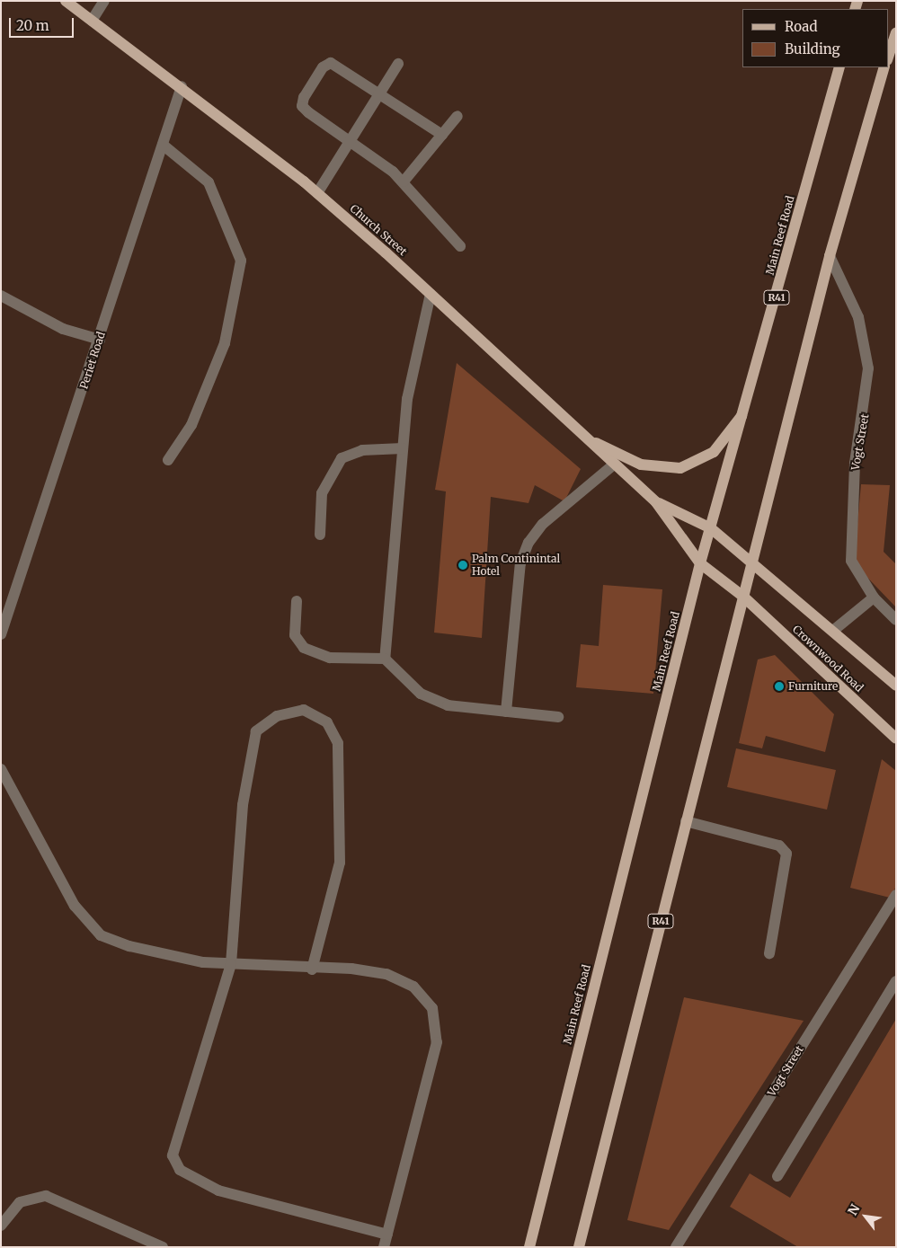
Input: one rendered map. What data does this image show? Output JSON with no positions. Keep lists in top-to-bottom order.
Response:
{
  "streets": {
    "main road": [
      "Church Street",
      "Main Reef Road",
      "R41",
      "Crownwood Road"
    ],
    "street": ["Periet Road", "Vogt Street"]
  },
  "crossings": [
    ["Church Street", "Main Reef Road"],
    ["Church Street", "R41"],
    ["Church Street", "Periet Road"],
    ["Church Street", "Crownwood Road"],
    ["R41", "Vogt Street"],
    ["R41", "Crownwood Road"]
  ],
  "places": ["Palm Continintal Hotel", "Furniture"],
  "legend": ["Road", "Building"],
  "scale_bar": "20 m",
  "north": "top left"
}
